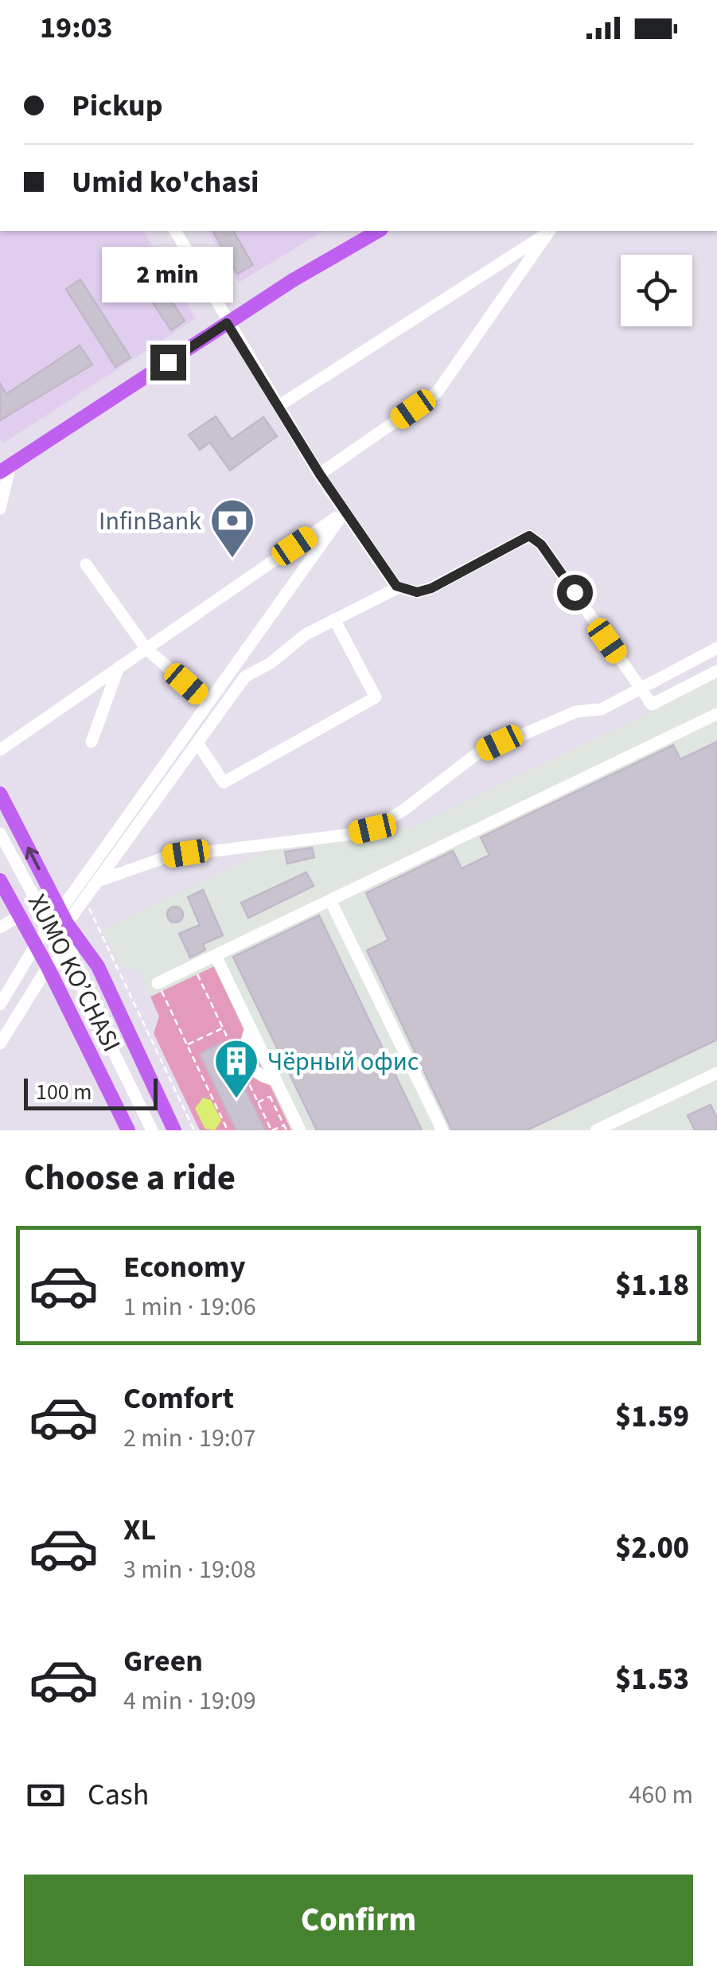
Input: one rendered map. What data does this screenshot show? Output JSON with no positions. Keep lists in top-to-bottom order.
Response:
{
  "streets": {
    "main road": ["XUMO KO’CHASI"]
  },
  "places": {
    "bank": ["InfinBank"],
    "building": ["Чёрный офис"]
  },
  "scale_bar": "100 m",
  "page": {
    "status": "19:03",
    "banner": ["Pickup", "Umid ko'chasi"],
    "bubble": "2 min",
    "scale": "100 m",
    "heading": "Choose a ride",
    "list": [
      {
        "name": "Economy",
        "note": "1 min · 19:06",
        "value": "$1.18"
      },
      {
        "name": "Comfort",
        "note": "2 min · 19:07",
        "value": "$1.59"
      },
      {
        "name": "XL",
        "note": "3 min · 19:08",
        "value": "$2.00"
      },
      {
        "name": "Green",
        "note": "4 min · 19:09",
        "value": "$1.53"
      }
    ],
    "pay": ["Cash", "460 m"],
    "buttons": "Confirm"
  }
}
